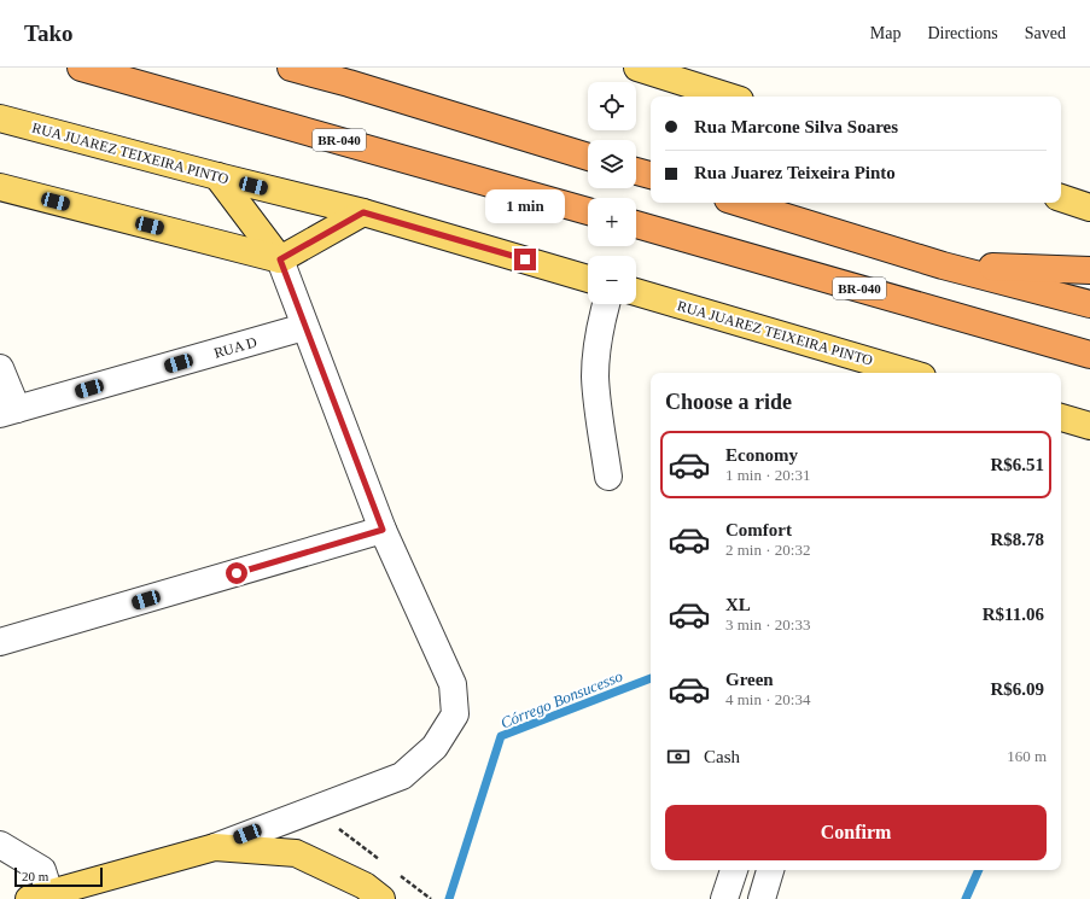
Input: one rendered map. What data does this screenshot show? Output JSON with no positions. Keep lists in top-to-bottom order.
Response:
{
  "streets": {
    "highway": ["BR-040"],
    "main road": ["RUA JUAREZ TEIXEIRA PINTO"],
    "street": ["RUA D"]
  },
  "water": ["Córrego Bonsucesso"],
  "scale_bar": "20 m",
  "page": {
    "header": "Tako",
    "nav": ["Map", "Directions", "Saved"],
    "map_buttons": ["+", "−"],
    "banner": ["Rua Marcone Silva Soares", "Rua Juarez Teixeira Pinto"],
    "bubble": "1 min",
    "heading": "Choose a ride",
    "list": [
      {
        "name": "Economy",
        "note": "1 min · 20:31",
        "value": "R$6.51"
      },
      {
        "name": "Comfort",
        "note": "2 min · 20:32",
        "value": "R$8.78"
      },
      {
        "name": "XL",
        "note": "3 min · 20:33",
        "value": "R$11.06"
      },
      {
        "name": "Green",
        "note": "4 min · 20:34",
        "value": "R$6.09"
      }
    ],
    "pay": ["Cash", "160 m"],
    "buttons": "Confirm",
    "scale": "20 m"
  }
}
